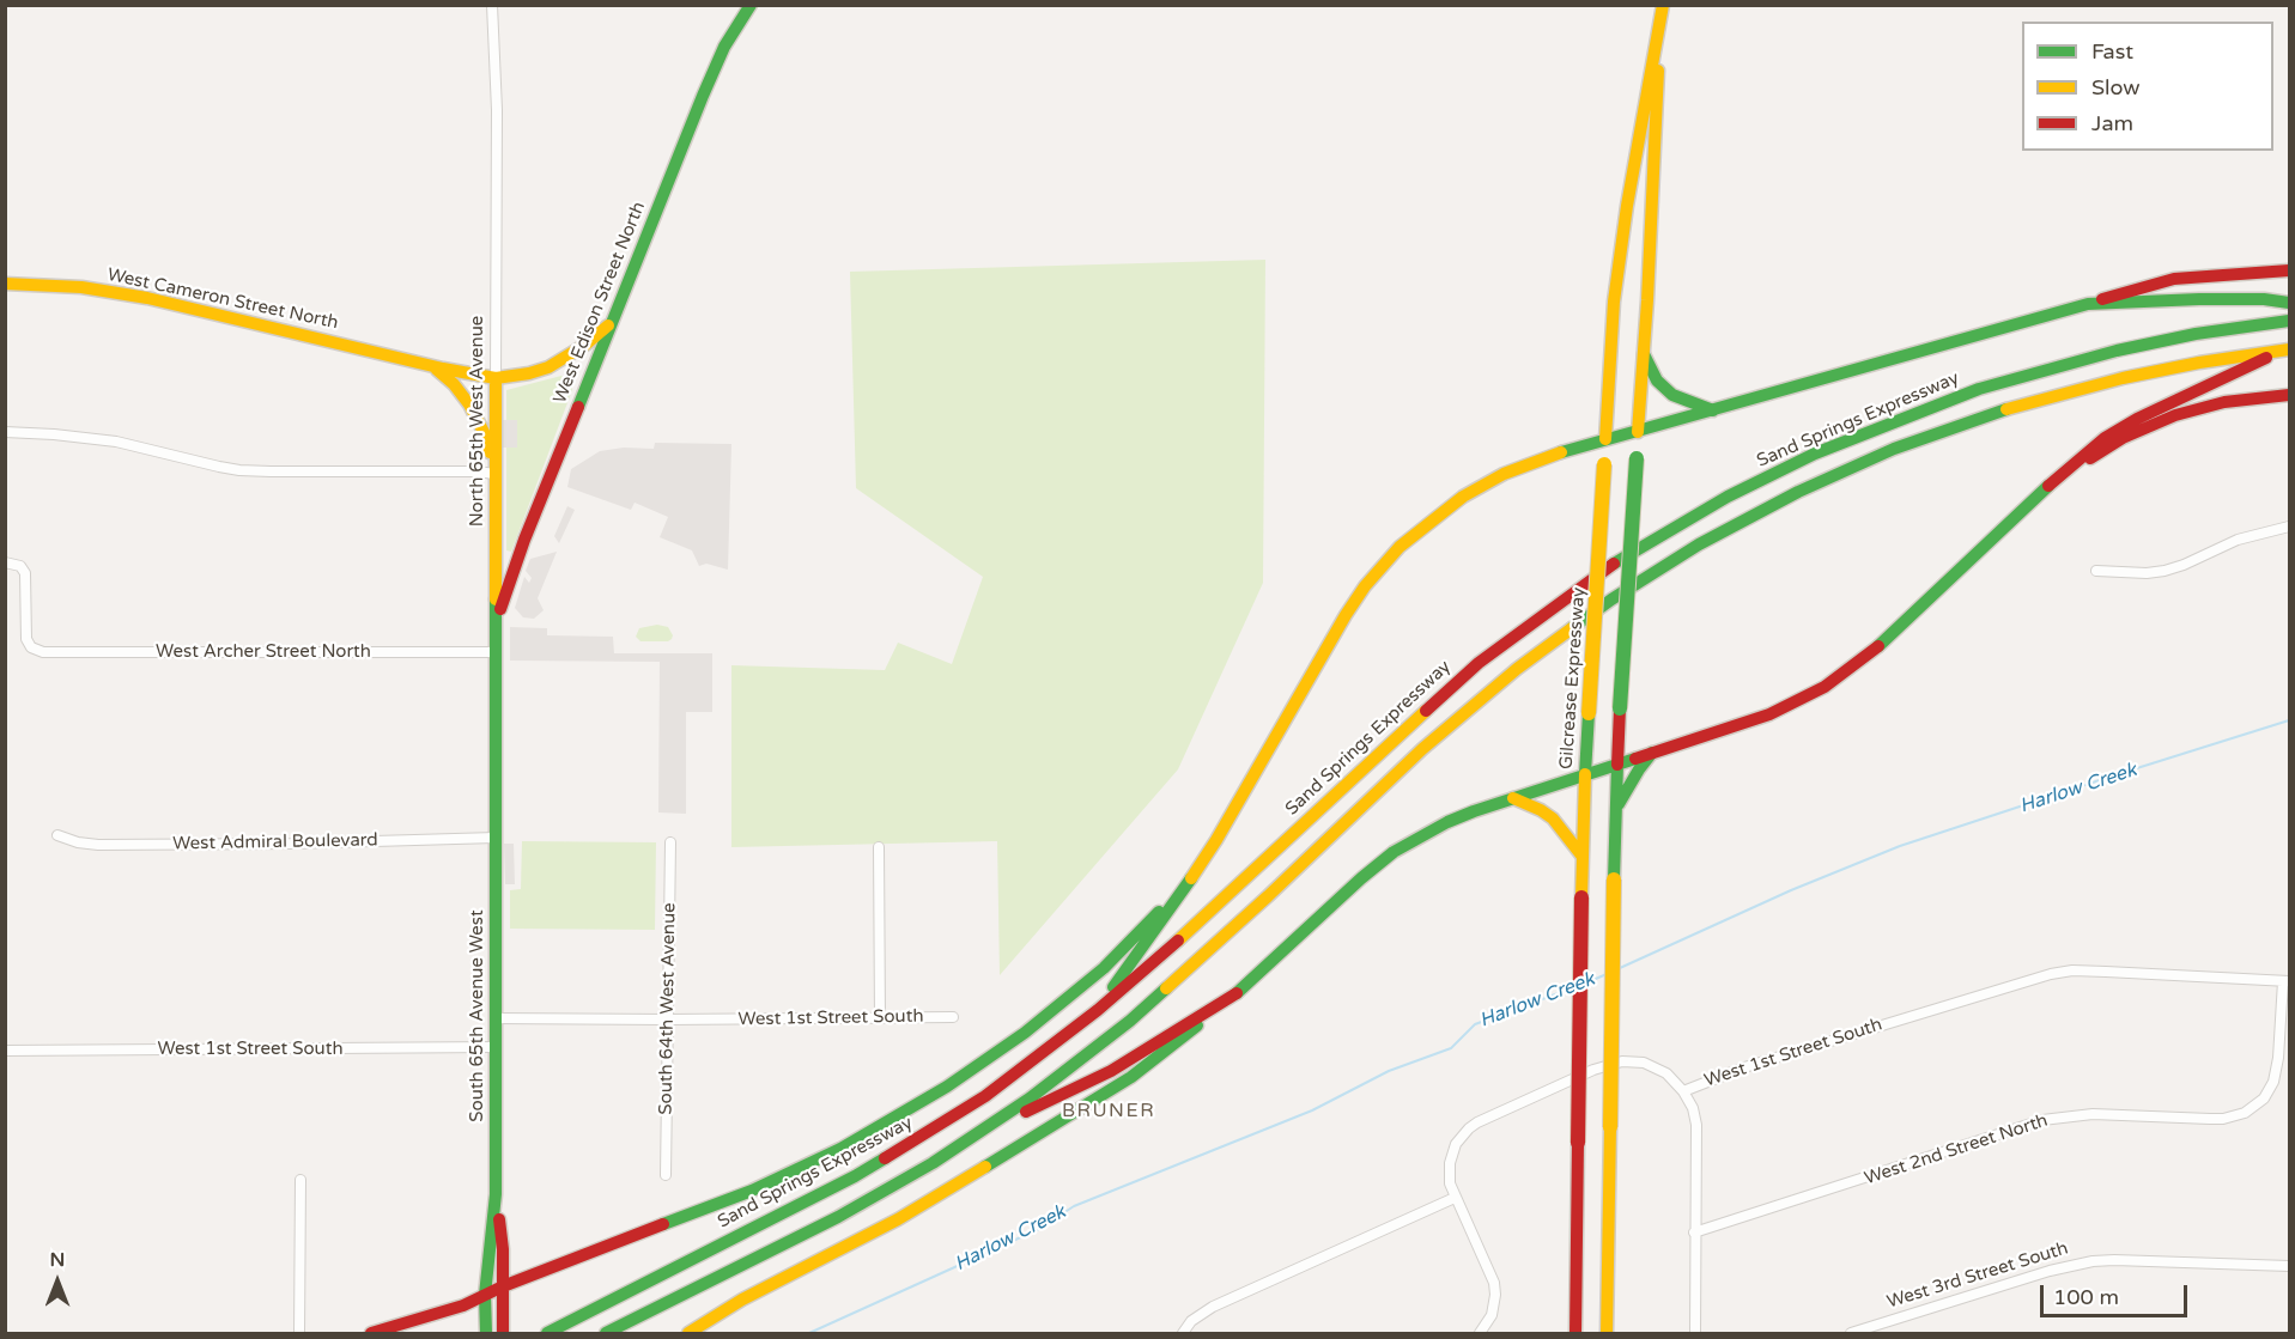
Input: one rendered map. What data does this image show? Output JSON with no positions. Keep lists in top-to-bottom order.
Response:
{
  "streets": {
    "main road": [
      "West Cameron Street North",
      "West Edison Street North",
      "Sand Springs Expressway",
      "North 65th West Avenue",
      "Gilcrease Expressway",
      "South 65th Avenue West"
    ],
    "street": [
      "West Archer Street North",
      "West Admiral Boulevard",
      "South 64th West Avenue",
      "West 1st Street South",
      "West 2nd Street North",
      "West 3rd Street South"
    ]
  },
  "crossings": [
    ["West Cameron Street North", "West Edison Street North"],
    ["West Cameron Street North", "North 65th West Avenue"],
    ["West Edison Street North", "North 65th West Avenue"],
    ["North 65th West Avenue", "West Archer Street North"],
    ["North 65th West Avenue", "West Admiral Boulevard"],
    ["North 65th West Avenue", "South 65th Avenue West"],
    ["West Admiral Boulevard", "South 65th Avenue West"],
    ["South 64th West Avenue", "West 1st Street South"],
    ["South 65th Avenue West", "West 1st Street South"],
    ["West 1st Street South", "West 2nd Street North"]
  ],
  "districts": ["BRUNER"],
  "water": ["Harlow Creek"],
  "legend": ["Fast", "Slow", "Jam"],
  "scale_bar": "100 m",
  "north": "top"
}
